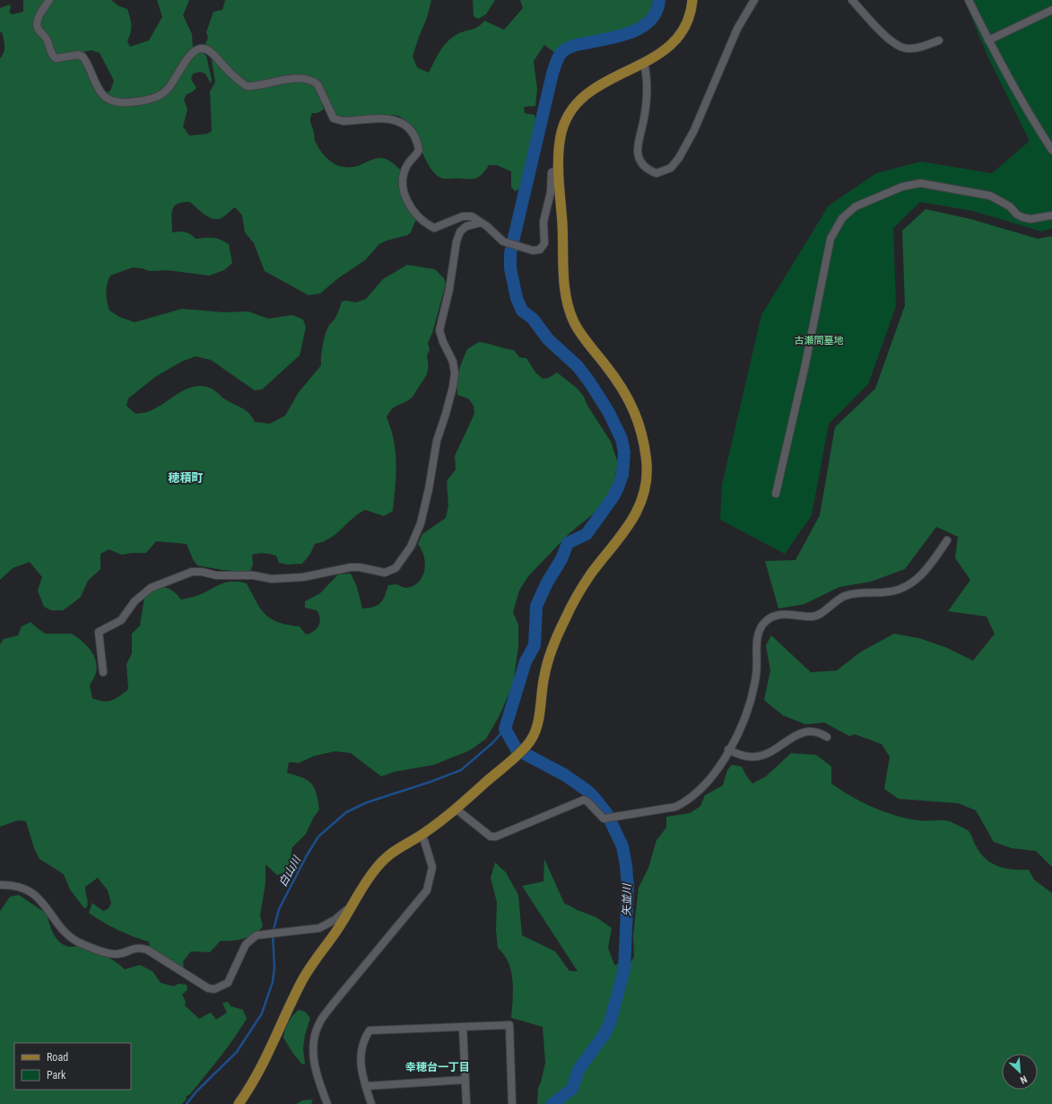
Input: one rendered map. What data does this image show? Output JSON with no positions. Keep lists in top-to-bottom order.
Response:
{
  "districts": ["穂積町", "幸穂台一丁目"],
  "water": ["白山川", "矢並川"],
  "parks": ["古瀬間墓地"],
  "legend": ["Road", "Park"],
  "north": "bottom right"
}
